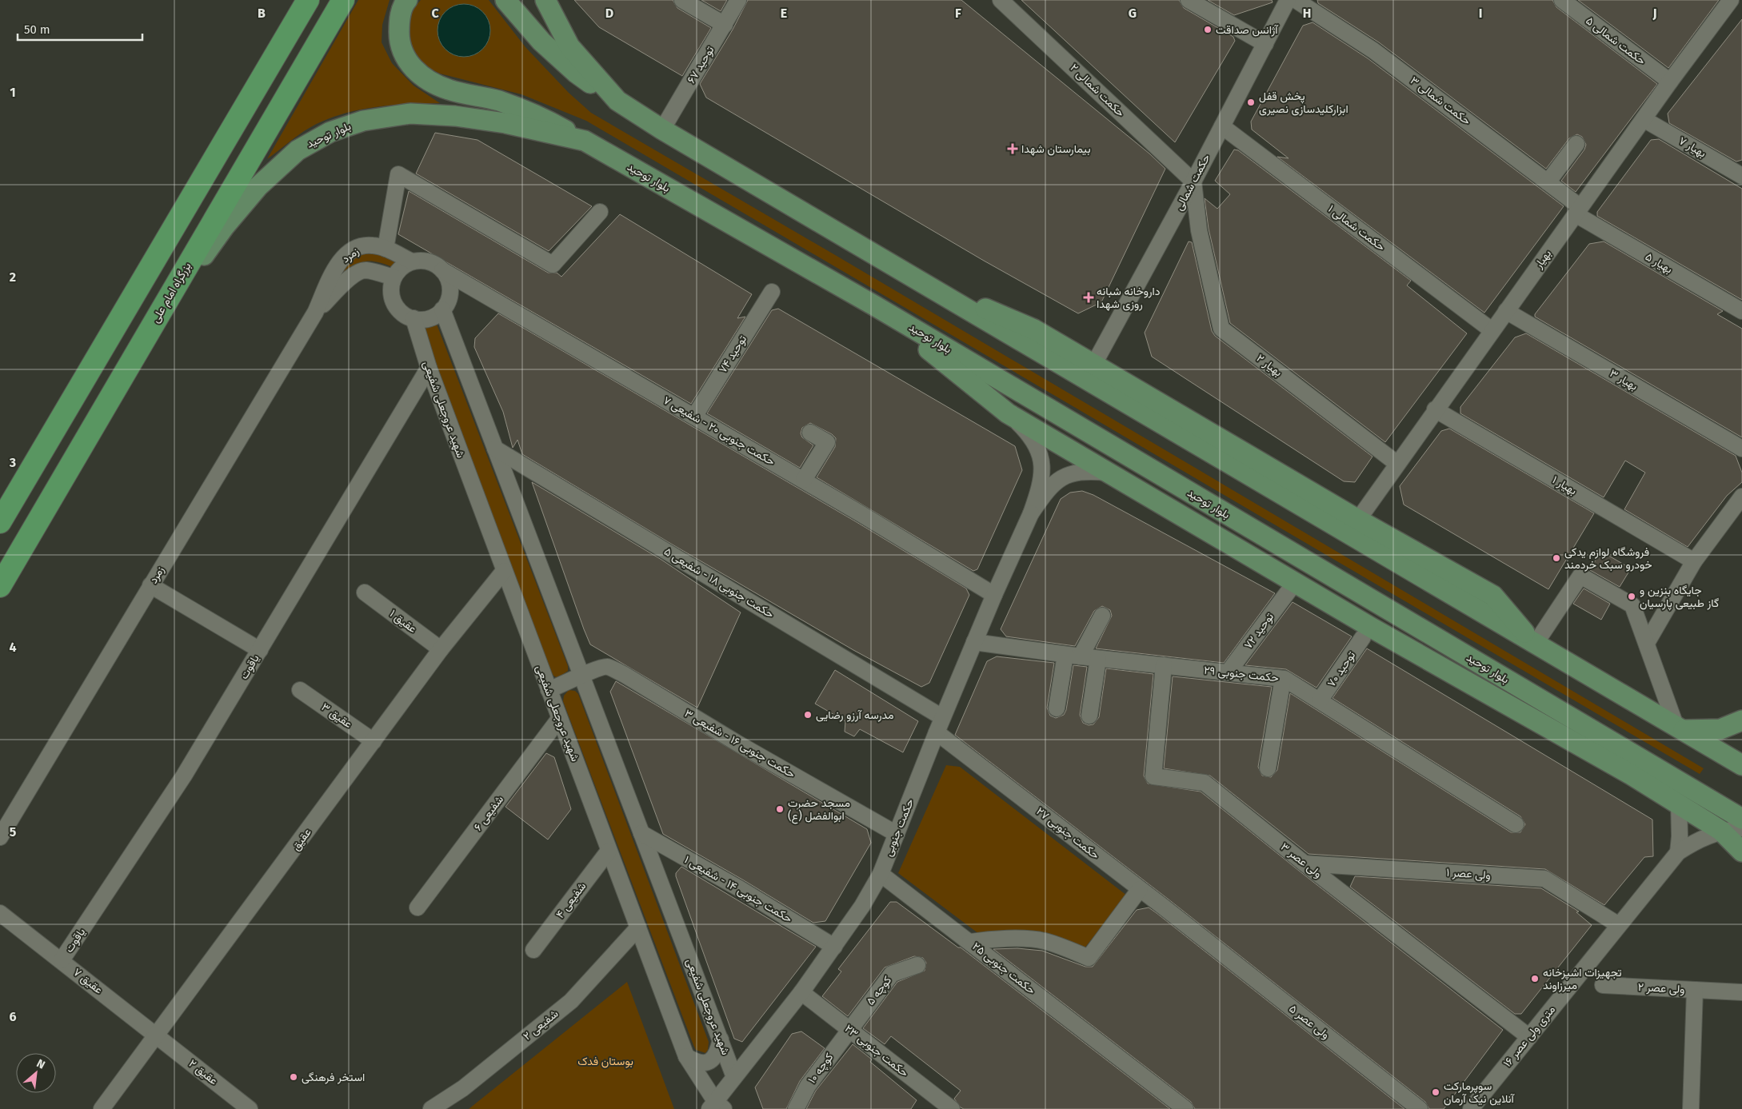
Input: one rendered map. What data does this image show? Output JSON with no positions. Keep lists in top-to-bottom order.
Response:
{
  "streets": {
    "highway": ["بزرگراه امام علی"],
    "main road": ["بلوار توحید"],
    "street": [
      "حکمت شمالی ۵",
      "توحید ۶۷",
      "حکمت شمالی ۲",
      "حکمت شمالی ۳",
      "بهیار ۷",
      "حکمت شمالی",
      "حکمت شمالی ۱",
      "زمرد",
      "بهیار",
      "بهیار ۵",
      "توحید ۷۴",
      "بهیار ۲",
      "بهیار ۳",
      "شهید عروجعلی شفیعی",
      "حکمت جنوبی ۲۰ - شفیعی ۷",
      "بهیار ۱",
      "حکمت جنوبی ۱۸ - شفیعی ۵",
      "عقیق ۱",
      "توحید ۷۲",
      "یاقوت",
      "توحید ۷۰",
      "حکمت جنوبی ۲۹",
      "عقیق ۳",
      "حکمت جنوبی ۱۶ - شفیعی ۳",
      "شفیعی ۶",
      "حکمت جنوبی",
      "حکمت جنوبی ۲۷",
      "عقیق",
      "ولی عصر ۳",
      "ولی عصر ۱",
      "حکمت جنوبی ۱۴ - شفیعی ۱",
      "شفیعی ۴",
      "حکمت جنوبی ۲۵",
      "عقیق ۷",
      "ولی عصر ۲",
      "کوچه ۵",
      "ولی عصر ۵",
      "شفیعی ۲",
      "۱۶ متری ولی عصر",
      "حکمت جنوبی ۲۳",
      "کوچه ۱۰",
      "عقیق ۲"
    ]
  },
  "crossings": [
    ["حکمت شمالی ۵", "بهیار"],
    ["حکمت شمالی ۲", "حکمت شمالی"],
    ["حکمت شمالی ۲", "بهیار ۲"],
    ["حکمت شمالی ۳", "بهیار"],
    ["حکمت شمالی ۳", "بهیار ۵"],
    ["بلوار توحید", "بزرگراه امام علی"],
    ["بهیار ۷", "بهیار"],
    ["حکمت شمالی", "حکمت شمالی ۱"],
    ["حکمت شمالی", "بهیار ۲"],
    ["حکمت شمالی ۱", "بهیار"],
    ["زمرد", "شهید عروجعلی شفیعی"],
    ["زمرد", "حکمت جنوبی ۲۰ - شفیعی ۷"],
    ["بهیار", "بهیار ۵"],
    ["بهیار", "بهیار ۲"],
    ["بهیار", "بهیار ۳"],
    ["بهیار", "بهیار ۱"],
    ["توحید ۷۴", "حکمت جنوبی ۲۰ - شفیعی ۷"],
    ["شهید عروجعلی شفیعی", "حکمت جنوبی ۲۰ - شفیعی ۷"],
    ["شهید عروجعلی شفیعی", "حکمت جنوبی ۱۸ - شفیعی ۵"],
    ["شهید عروجعلی شفیعی", "یاقوت"],
    ["شهید عروجعلی شفیعی", "حکمت جنوبی ۱۶ - شفیعی ۳"],
    ["شهید عروجعلی شفیعی", "شفیعی ۶"],
    ["شهید عروجعلی شفیعی", "حکمت جنوبی"],
    ["شهید عروجعلی شفیعی", "عقیق"],
    ["شهید عروجعلی شفیعی", "حکمت جنوبی ۱۴ - شفیعی ۱"],
    ["شهید عروجعلی شفیعی", "شفیعی ۴"],
    ["شهید عروجعلی شفیعی", "شفیعی ۲"],
    ["حکمت جنوبی ۲۰ - شفیعی ۷", "حکمت جنوبی"],
    ["حکمت جنوبی ۱۸ - شفیعی ۵", "حکمت جنوبی"],
    ["عقیق ۱", "عقیق"],
    ["توحید ۷۲", "حکمت جنوبی ۲۹"],
    ["یاقوت", "عقیق ۷"],
    ["توحید ۷۰", "حکمت جنوبی ۲۹"],
    ["حکمت جنوبی ۲۹", "حکمت جنوبی"],
    ["حکمت جنوبی ۲۹", "ولی عصر ۳"],
    ["عقیق ۳", "عقیق"],
    ["حکمت جنوبی ۱۶ - شفیعی ۳", "حکمت جنوبی"],
    ["حکمت جنوبی", "حکمت جنوبی ۲۷"],
    ["حکمت جنوبی", "حکمت جنوبی ۱۴ - شفیعی ۱"],
    ["حکمت جنوبی", "حکمت جنوبی ۲۵"],
    ["حکمت جنوبی", "حکمت جنوبی ۲۳"],
    ["حکمت جنوبی ۲۷", "ولی عصر ۵"],
    ["عقیق", "عقیق ۷"],
    ["عقیق", "عقیق ۲"],
    ["ولی عصر ۳", "ولی عصر ۱"],
    ["ولی عصر ۳", "۱۶ متری ولی عصر"],
    ["ولی عصر ۱", "۱۶ متری ولی عصر"],
    ["عقیق ۷", "عقیق ۲"],
    ["کوچه ۵", "حکمت جنوبی ۲۳"],
    ["کوچه ۵", "کوچه ۱۰"],
    ["حکمت جنوبی ۲۳", "کوچه ۱۰"]
  ],
  "parks": ["بوستان فدک"],
  "places": {
    "other": [
      "آژانس صداقت",
      "پخش قفل ابزارکلیدسازی نصیری",
      "فروشگاه لوازم یدکی خودرو سبک خردمند",
      "جایگاه بنزین و گاز طبیعی پارسیان",
      "مدرسه آرزو رضایی",
      "مسجد حضرت ابوالفضل (ع)",
      "تجهیزات اشپزخانه میرزاوند",
      "استخر فرهنگی",
      "سوپرمارکت آنلاین نیک آرمان"
    ],
    "health": ["بیمارستان شهدا", "داروخانه شبانه روزی شهدا"]
  },
  "scale_bar": "50 m",
  "north": "top right",
  "grid": {
    "columns": [
      "B",
      "C",
      "D",
      "E",
      "F",
      "G",
      "H",
      "I",
      "J"
    ],
    "rows": [
      "1",
      "2",
      "3",
      "4",
      "5",
      "6"
    ]
  }
}
